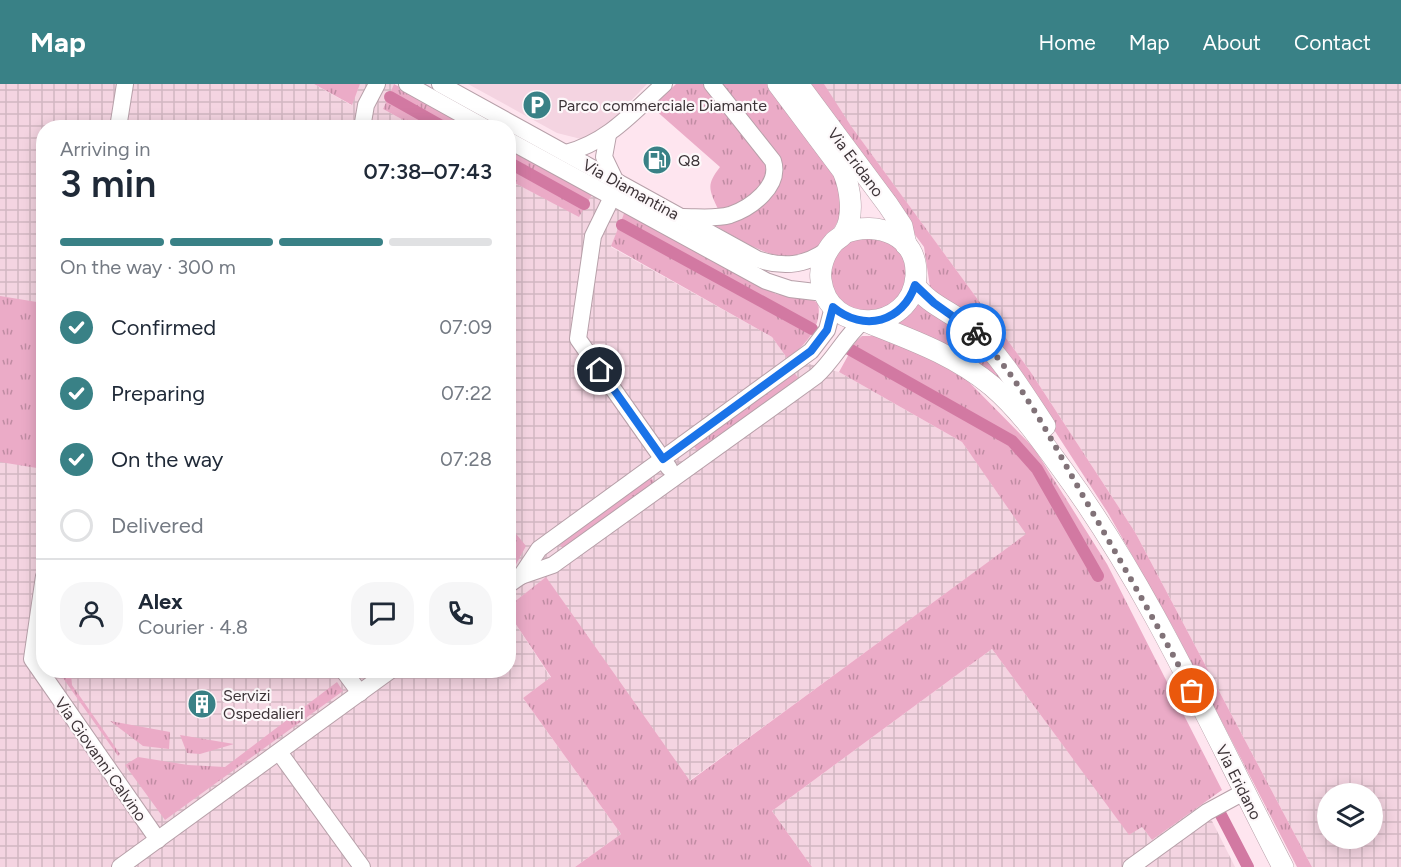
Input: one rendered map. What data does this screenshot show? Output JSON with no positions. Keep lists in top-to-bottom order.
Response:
{
  "streets": {
    "main road": ["Via Eridano"],
    "street": ["Via Diamantina", "Via Giovanni Calvino"]
  },
  "crossings": [
    ["Via Eridano", "Via Diamantina"]
  ],
  "places": {
    "parking": ["Parco commerciale Diamante"],
    "fuel station": ["Q8"],
    "building": ["Servizi Ospedalieri"]
  },
  "page": {
    "header": "Map",
    "nav": [
      "Home",
      "Map",
      "About",
      "Contact"
    ],
    "heading": ["3 min", "Arriving in", "07:38–07:43"],
    "panel": ["Alex", "Courier · 4.8"],
    "bar": "On the way · 300 m",
    "list": [
      ["Confirmed", "07:09"],
      ["Preparing", "07:22"],
      ["On the way", "07:28"],
      "Delivered"
    ]
  }
}
